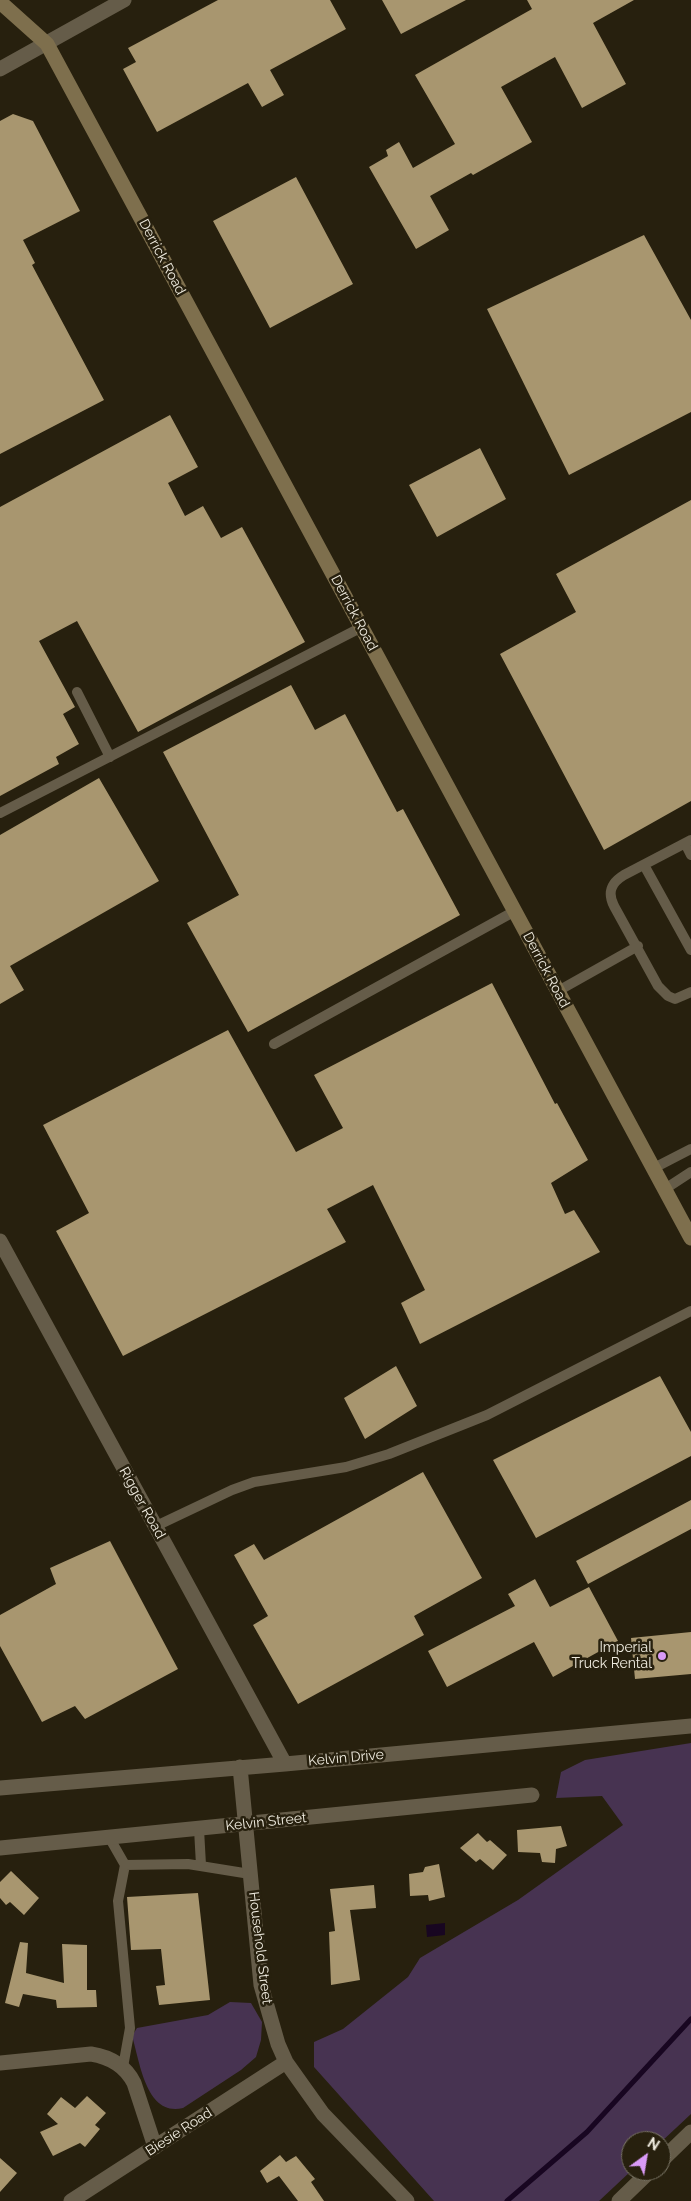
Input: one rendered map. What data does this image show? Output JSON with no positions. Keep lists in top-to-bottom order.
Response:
{
  "streets": {
    "street": [
      "Derrick Road",
      "Rigger Road",
      "Kelvin Drive",
      "Kelvin Street",
      "Household Street",
      "Biesie Road"
    ]
  },
  "crossings": [
    ["Rigger Road", "Kelvin Drive"],
    ["Kelvin Drive", "Household Street"],
    ["Kelvin Street", "Household Street"],
    ["Household Street", "Biesie Road"]
  ],
  "places": ["Imperial Truck Rental"],
  "north": "top right"
}
